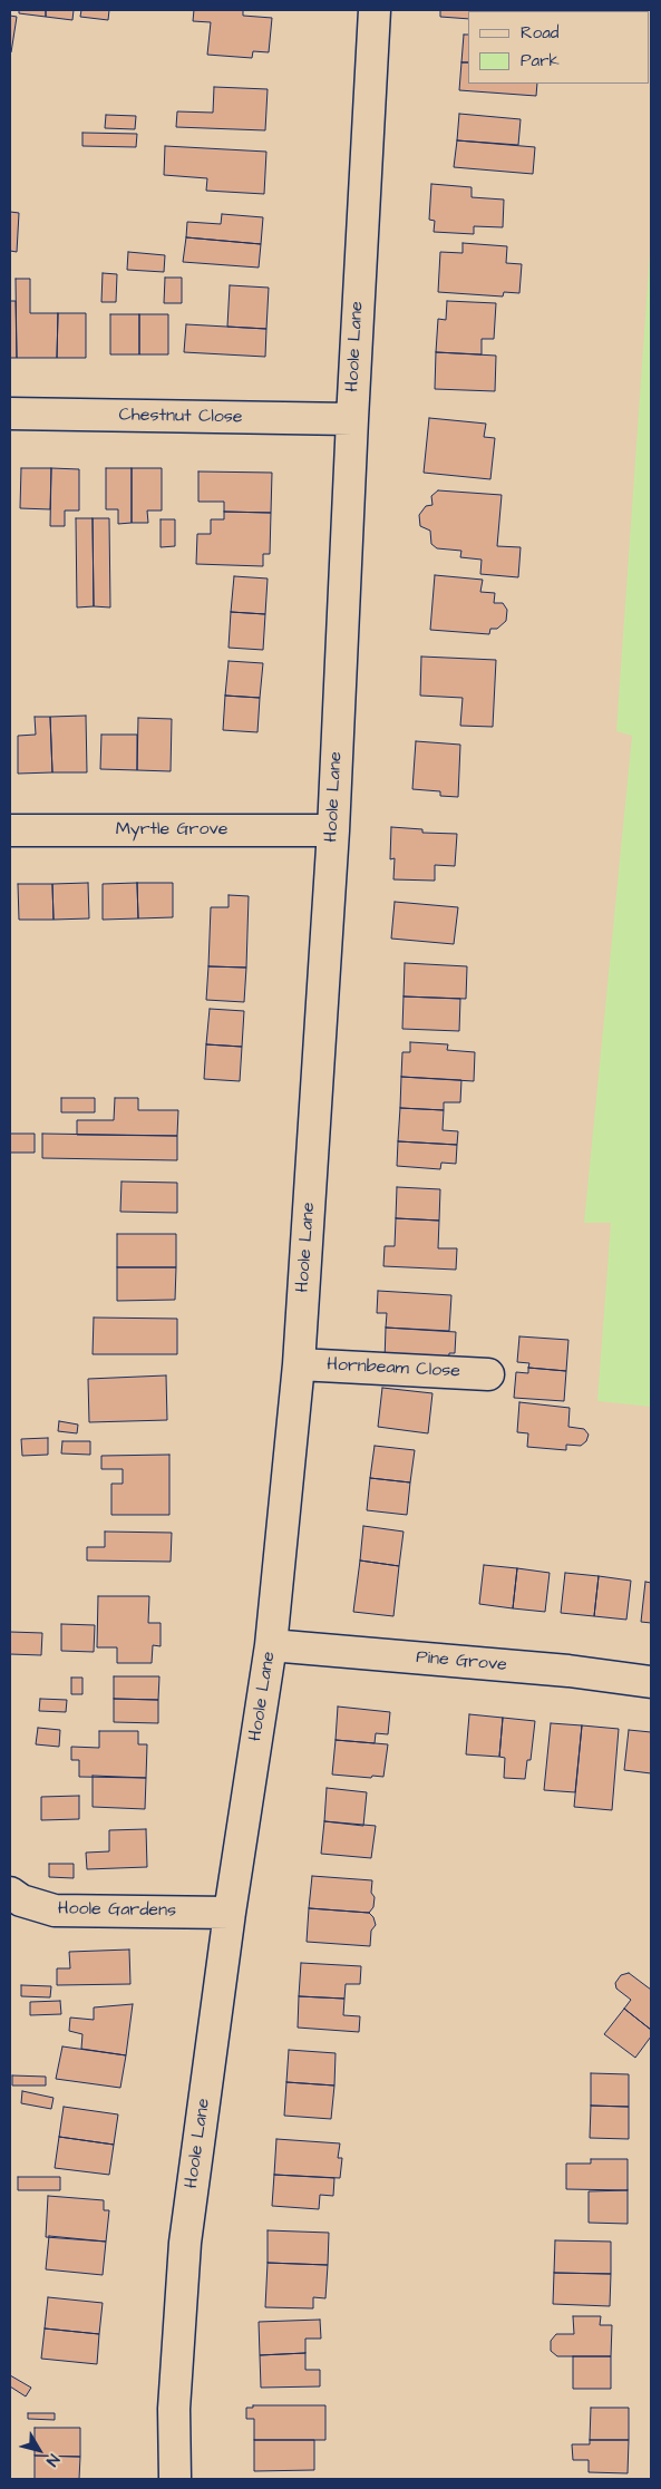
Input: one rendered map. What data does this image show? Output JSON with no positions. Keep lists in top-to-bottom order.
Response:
{
  "streets": {
    "street": [
      "Hoole Lane",
      "Chestnut Close",
      "Myrtle Grove",
      "Hornbeam Close",
      "Pine Grove",
      "Hoole Gardens"
    ]
  },
  "crossings": [
    ["Hoole Lane", "Chestnut Close"],
    ["Hoole Lane", "Myrtle Grove"],
    ["Hoole Lane", "Hornbeam Close"],
    ["Hoole Lane", "Pine Grove"],
    ["Hoole Lane", "Hoole Gardens"]
  ],
  "legend": ["Road", "Park"],
  "north": "bottom right"
}
